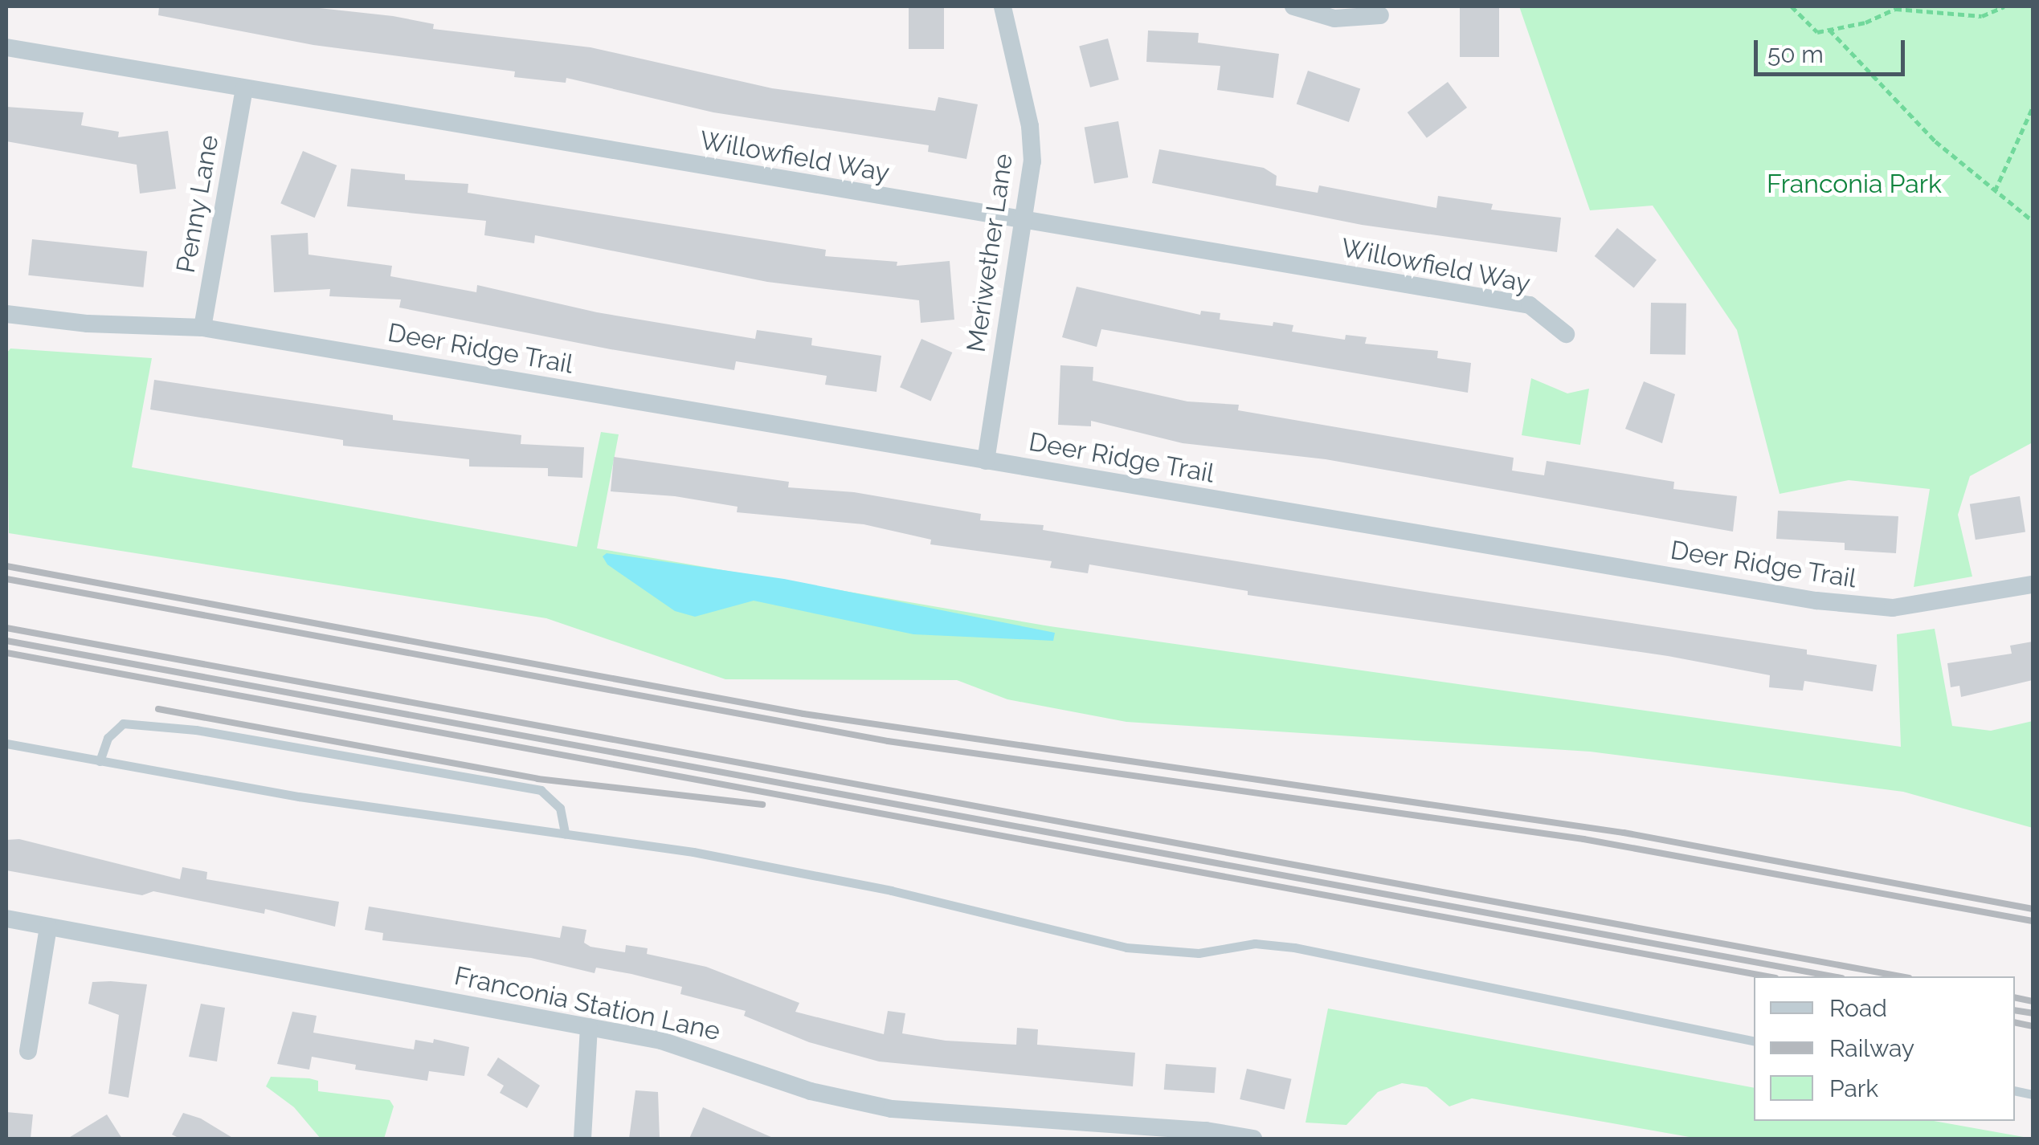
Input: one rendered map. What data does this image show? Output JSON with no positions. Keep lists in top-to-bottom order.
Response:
{
  "streets": {
    "street": [
      "Willowfield Way",
      "Penny Lane",
      "Meriwether Lane",
      "Deer Ridge Trail",
      "Franconia Station Lane"
    ]
  },
  "crossings": [
    ["Willowfield Way", "Penny Lane"],
    ["Willowfield Way", "Meriwether Lane"],
    ["Penny Lane", "Deer Ridge Trail"],
    ["Meriwether Lane", "Deer Ridge Trail"]
  ],
  "parks": ["Franconia Park"],
  "legend": ["Road", "Railway", "Park"],
  "scale_bar": "50 m"
}
